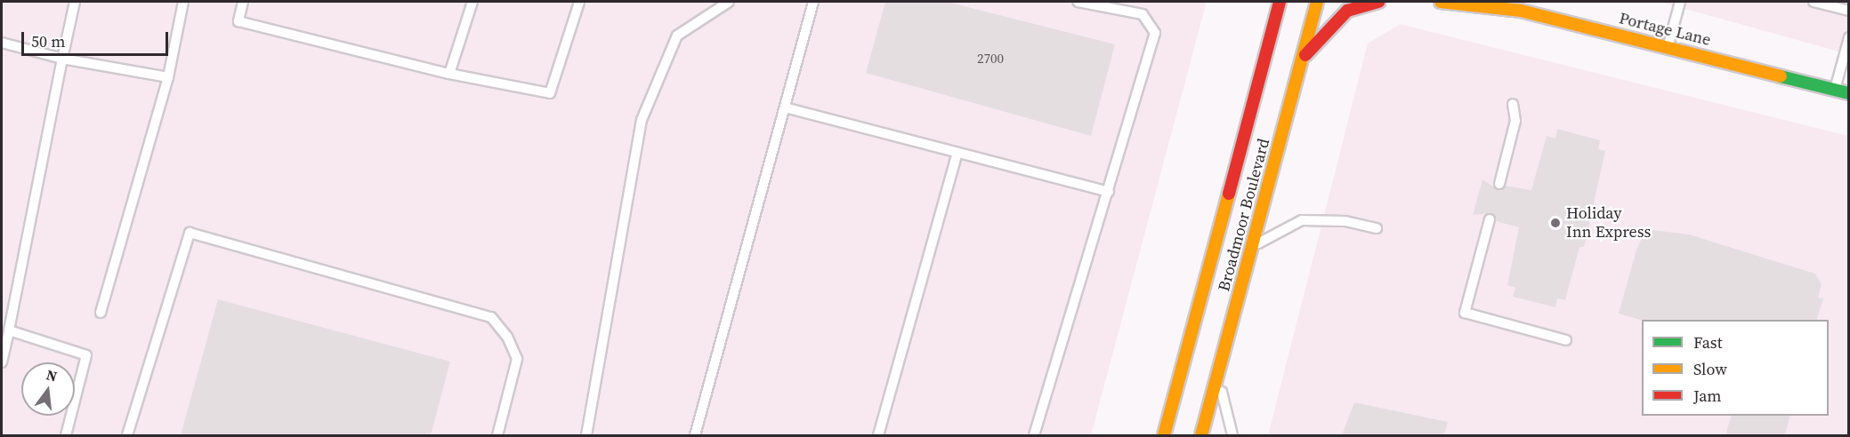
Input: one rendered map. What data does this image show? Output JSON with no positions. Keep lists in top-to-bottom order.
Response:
{
  "streets": {
    "main road": ["Portage Lane", "Broadmoor Boulevard"]
  },
  "places": ["Holiday Inn Express"],
  "house_numbers": ["2700"],
  "legend": ["Fast", "Slow", "Jam"],
  "scale_bar": "50 m",
  "north": "top"
}
